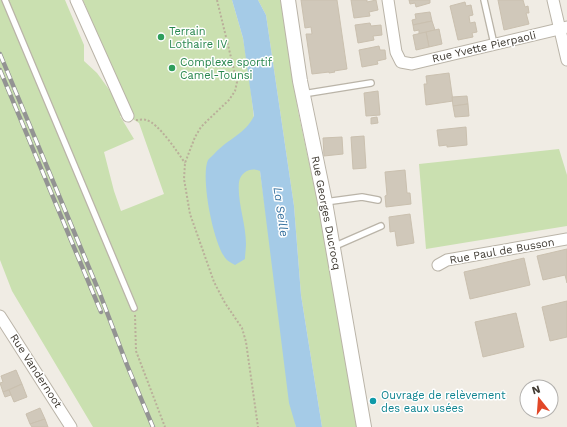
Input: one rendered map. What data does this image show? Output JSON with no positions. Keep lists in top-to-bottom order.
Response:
{
  "streets": {
    "street": [
      "Rue Yvette Pierpaoli",
      "Rue Georges Ducrocq",
      "Rue Paul de Busson",
      "Rue Vandernoot"
    ]
  },
  "water": ["La Seille"],
  "places": ["Terrain Lothaire IV", "Complexe sportif Camel-Tounsi", "Ouvrage de relèvement des eaux usées"],
  "north": "top"
}
